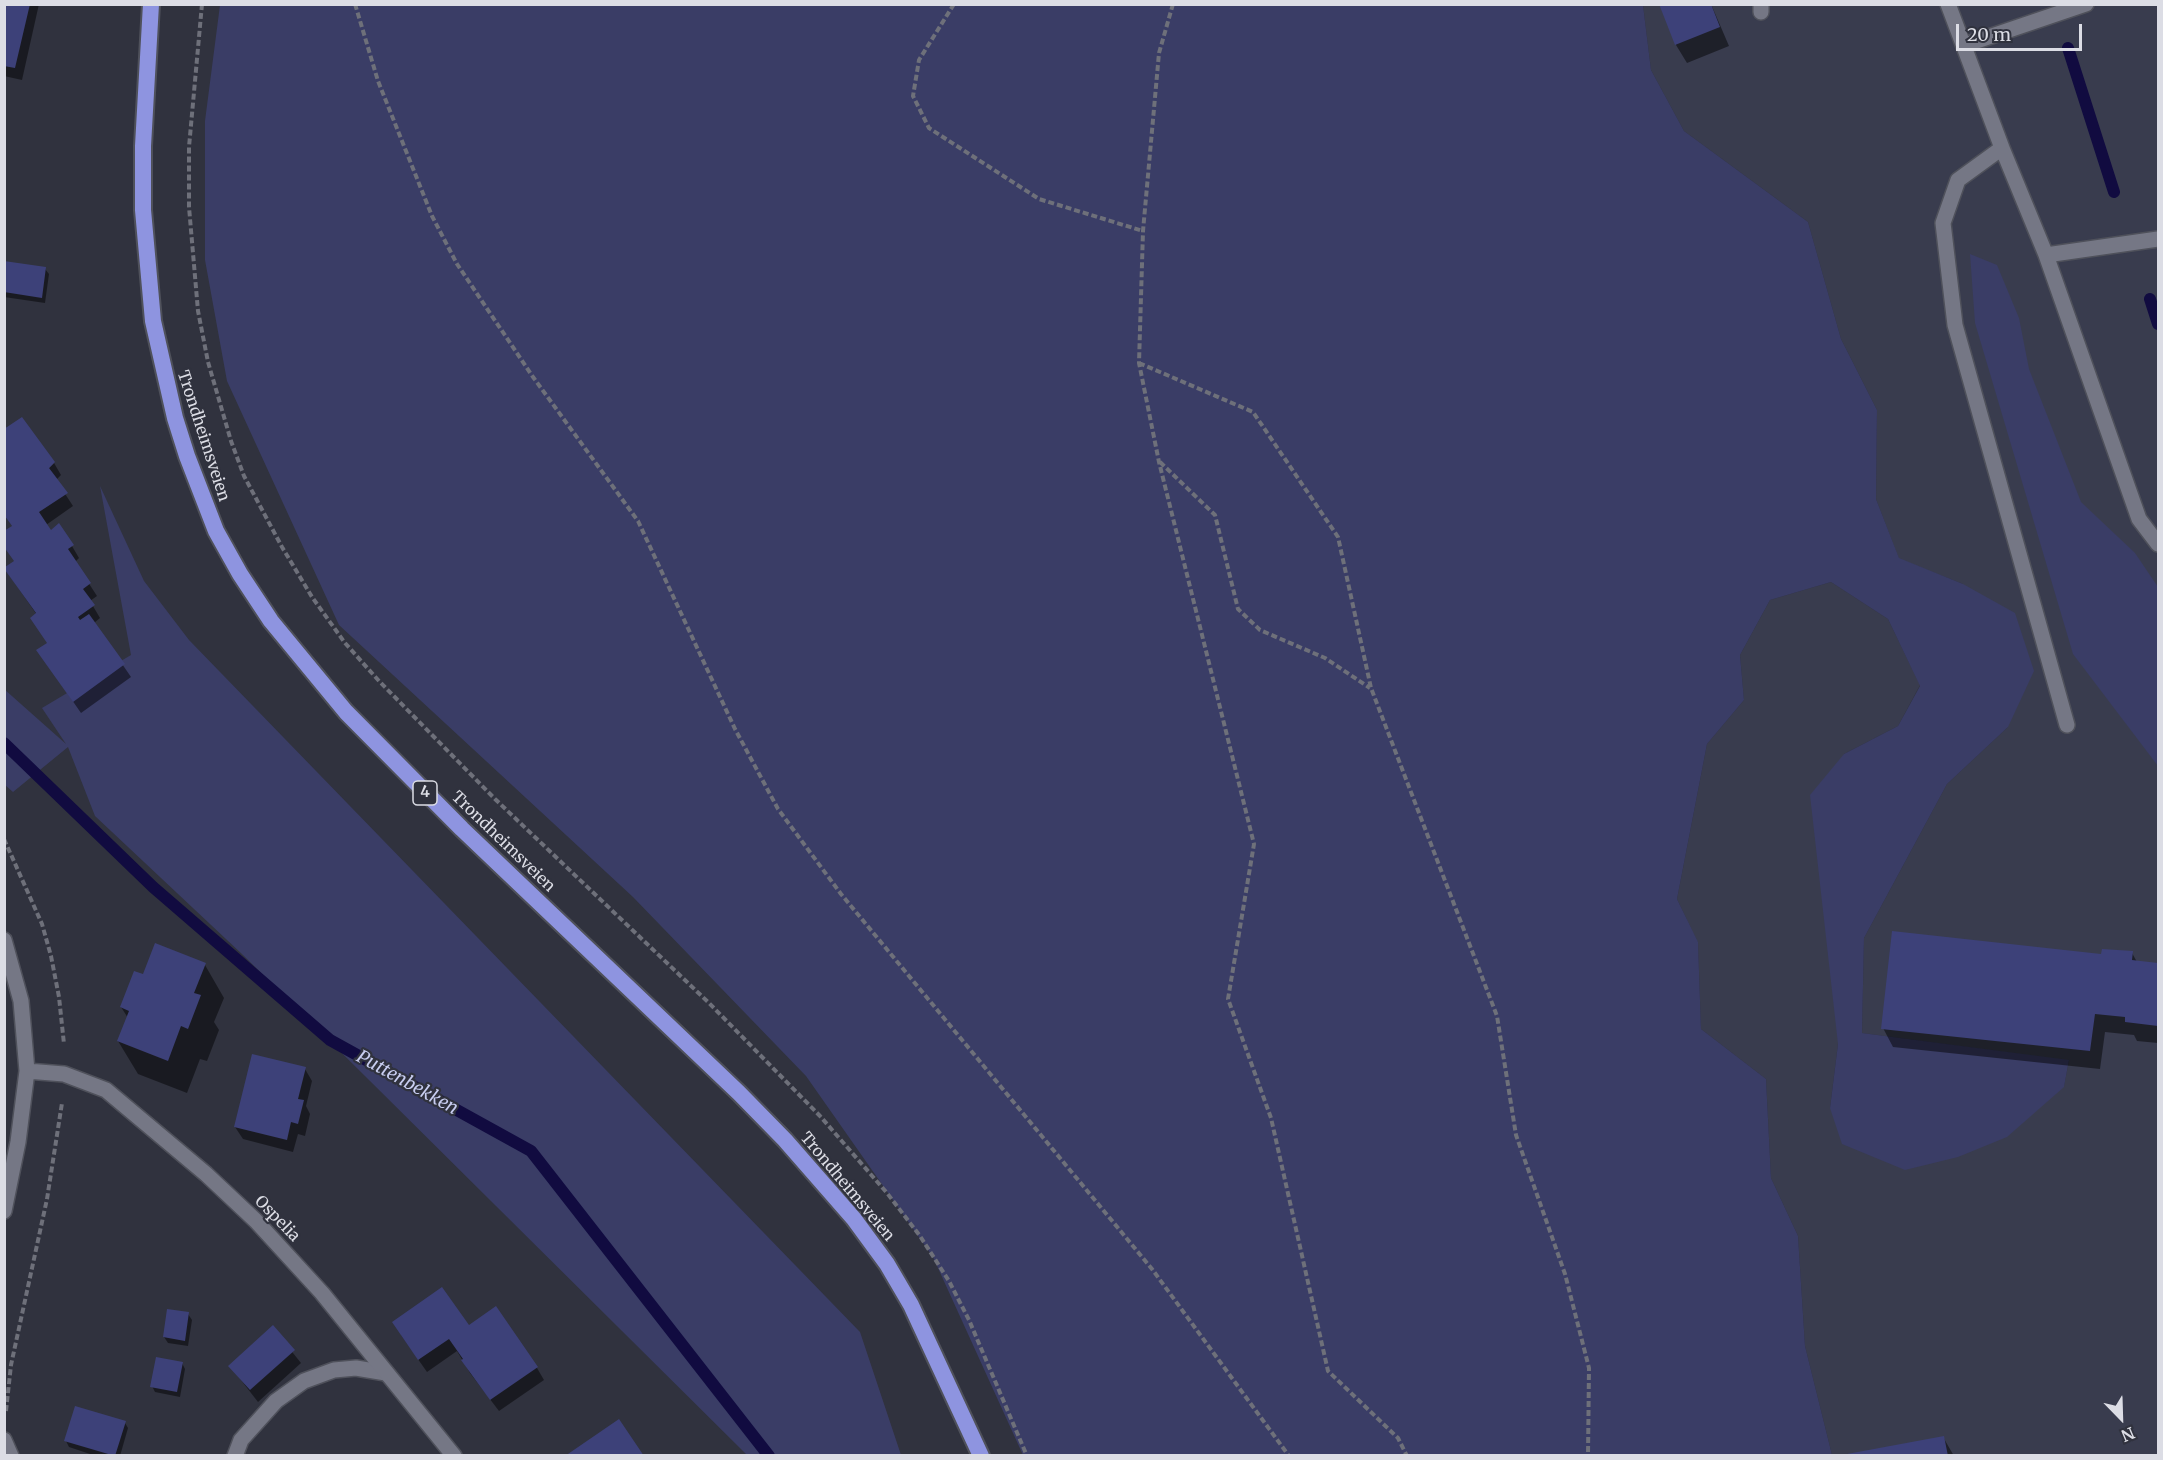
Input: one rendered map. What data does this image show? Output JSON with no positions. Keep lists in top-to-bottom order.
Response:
{
  "streets": {
    "highway": ["Trondheimsveien", "4"],
    "street": ["Ospelia"]
  },
  "water": ["Puttenbekken"],
  "scale_bar": "20 m",
  "north": "bottom right"
}
